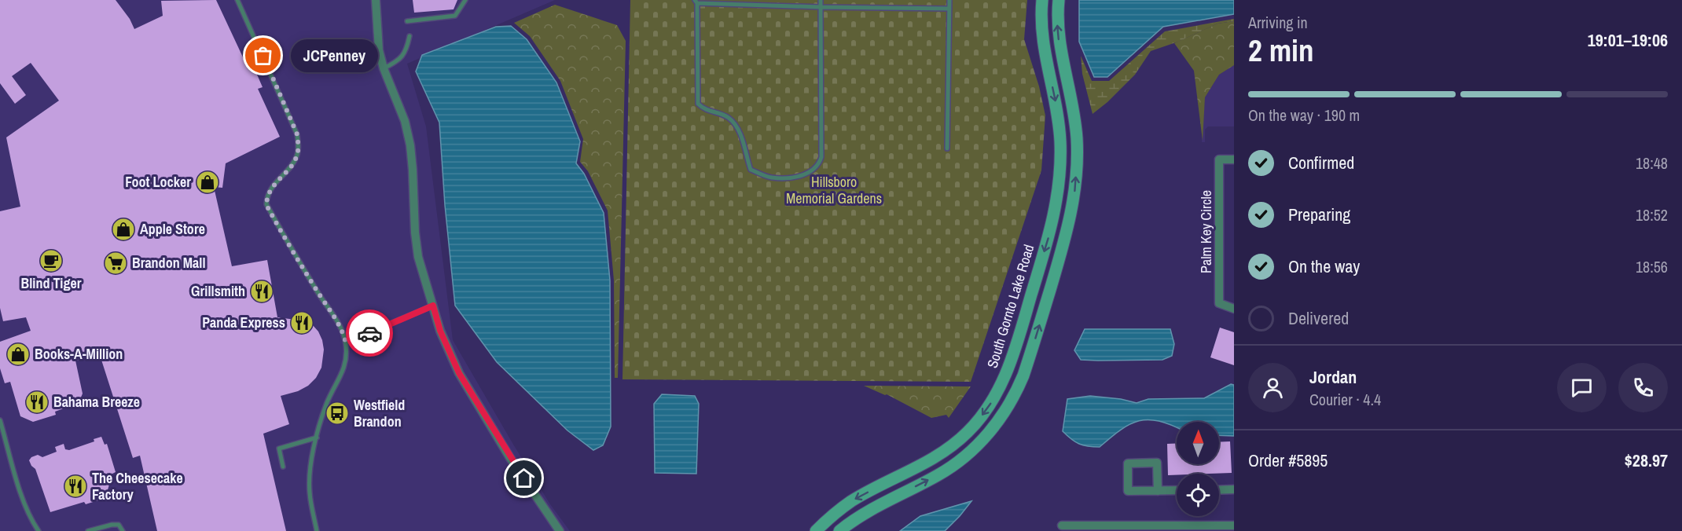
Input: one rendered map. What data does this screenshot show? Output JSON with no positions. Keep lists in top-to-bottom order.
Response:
{
  "streets": {
    "street": ["Palm Key Circle", "South Gornto Lake Road"]
  },
  "parks": ["Hillsboro Memorial Gardens"],
  "places": {
    "other": ["JCPenney"],
    "shop": ["Foot Locker", "Apple Store", "Books-A-Million"],
    "cafe": ["Blind Tiger"],
    "supermarket": ["Brandon Mall"],
    "restaurant": [
      "Grillsmith",
      "Panda Express",
      "Bahama Breeze",
      "The Cheesecake Factory"
    ],
    "bus stop": ["Westfield Brandon"]
  },
  "north": "top",
  "page": {
    "heading": ["2 min", "Arriving in", "19:01–19:06"],
    "panel": [
      "Jordan",
      "Courier · 4.4",
      "Order #5895",
      "$28.97"
    ],
    "bubble": "JCPenney",
    "bar": "On the way · 190 m",
    "list": [
      ["Confirmed", "18:48"],
      ["Preparing", "18:52"],
      ["On the way", "18:56"],
      "Delivered"
    ]
  }
}
